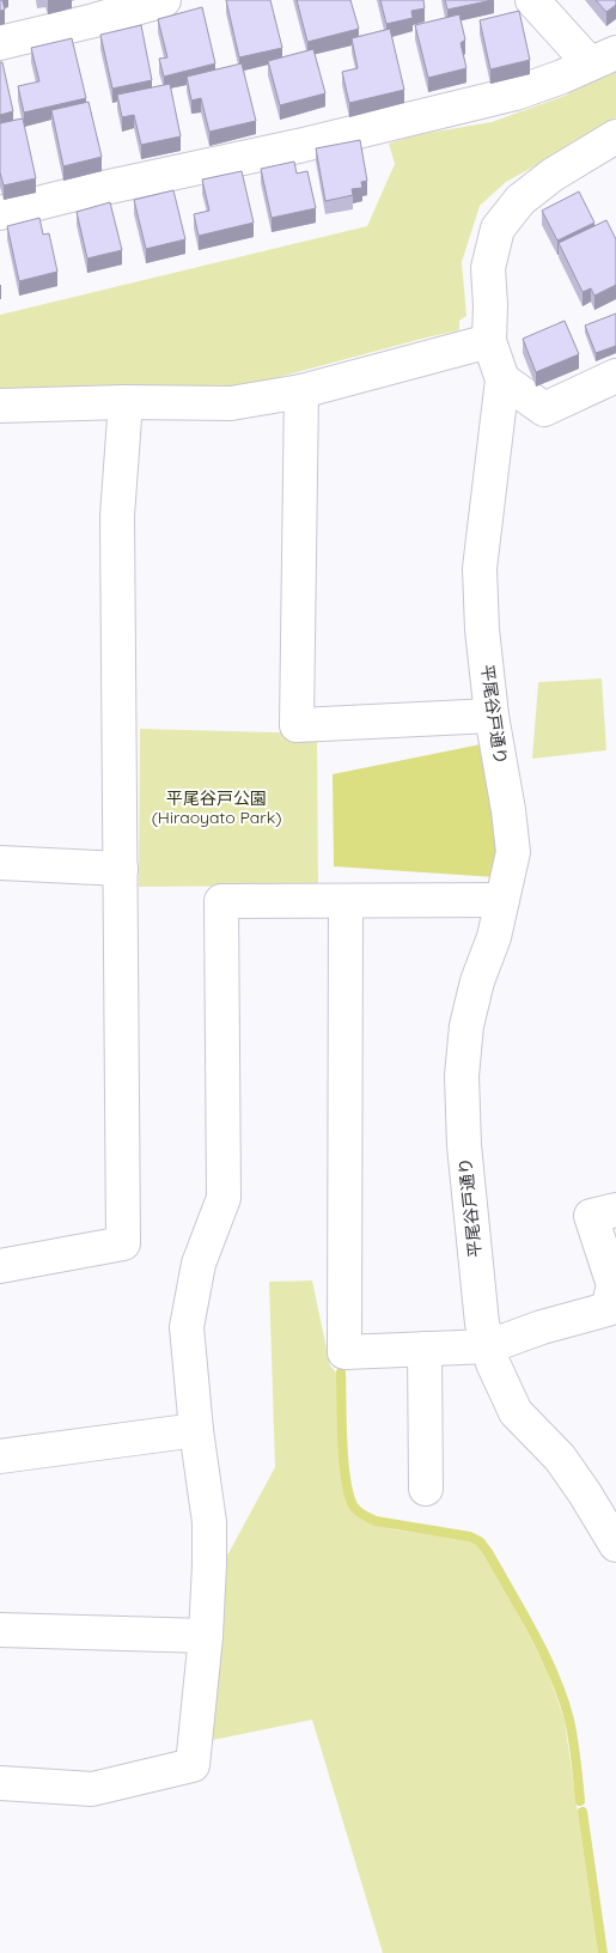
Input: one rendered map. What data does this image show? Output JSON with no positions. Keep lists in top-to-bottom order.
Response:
{
  "streets": {
    "street": ["平尾谷戸通り"]
  },
  "parks": ["平尾谷戸公園 (Hiraoyato Park)"]
}
